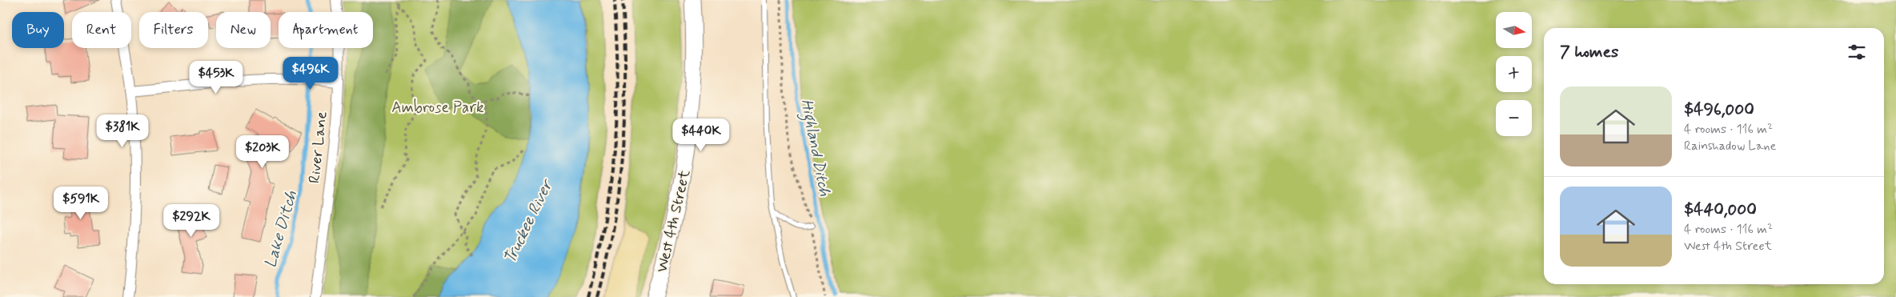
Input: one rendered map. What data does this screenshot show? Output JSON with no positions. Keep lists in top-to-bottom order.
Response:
{
  "streets": {
    "main road": ["West 4th Street"],
    "street": ["River Lane"]
  },
  "water": ["Highland Ditch", "Truckee River", "Lake Ditch"],
  "parks": ["Ambrose Park"],
  "north": "right",
  "page": {
    "map_buttons": ["+", "−"],
    "chip": [
      "Buy",
      "Rent",
      "Filters",
      "New",
      "Apartment"
    ],
    "heading": "7 homes",
    "price": [
      "$496K",
      "$453K",
      "$381K",
      "$440K",
      "$203K",
      "$591K",
      "$292K"
    ],
    "list": [
      {
        "name": "$496,000",
        "note": "4 rooms · 116 m² · Rainshadow Lane"
      },
      {
        "name": "$440,000",
        "note": "4 rooms · 116 m² · West 4th Street"
      }
    ]
  }
}
